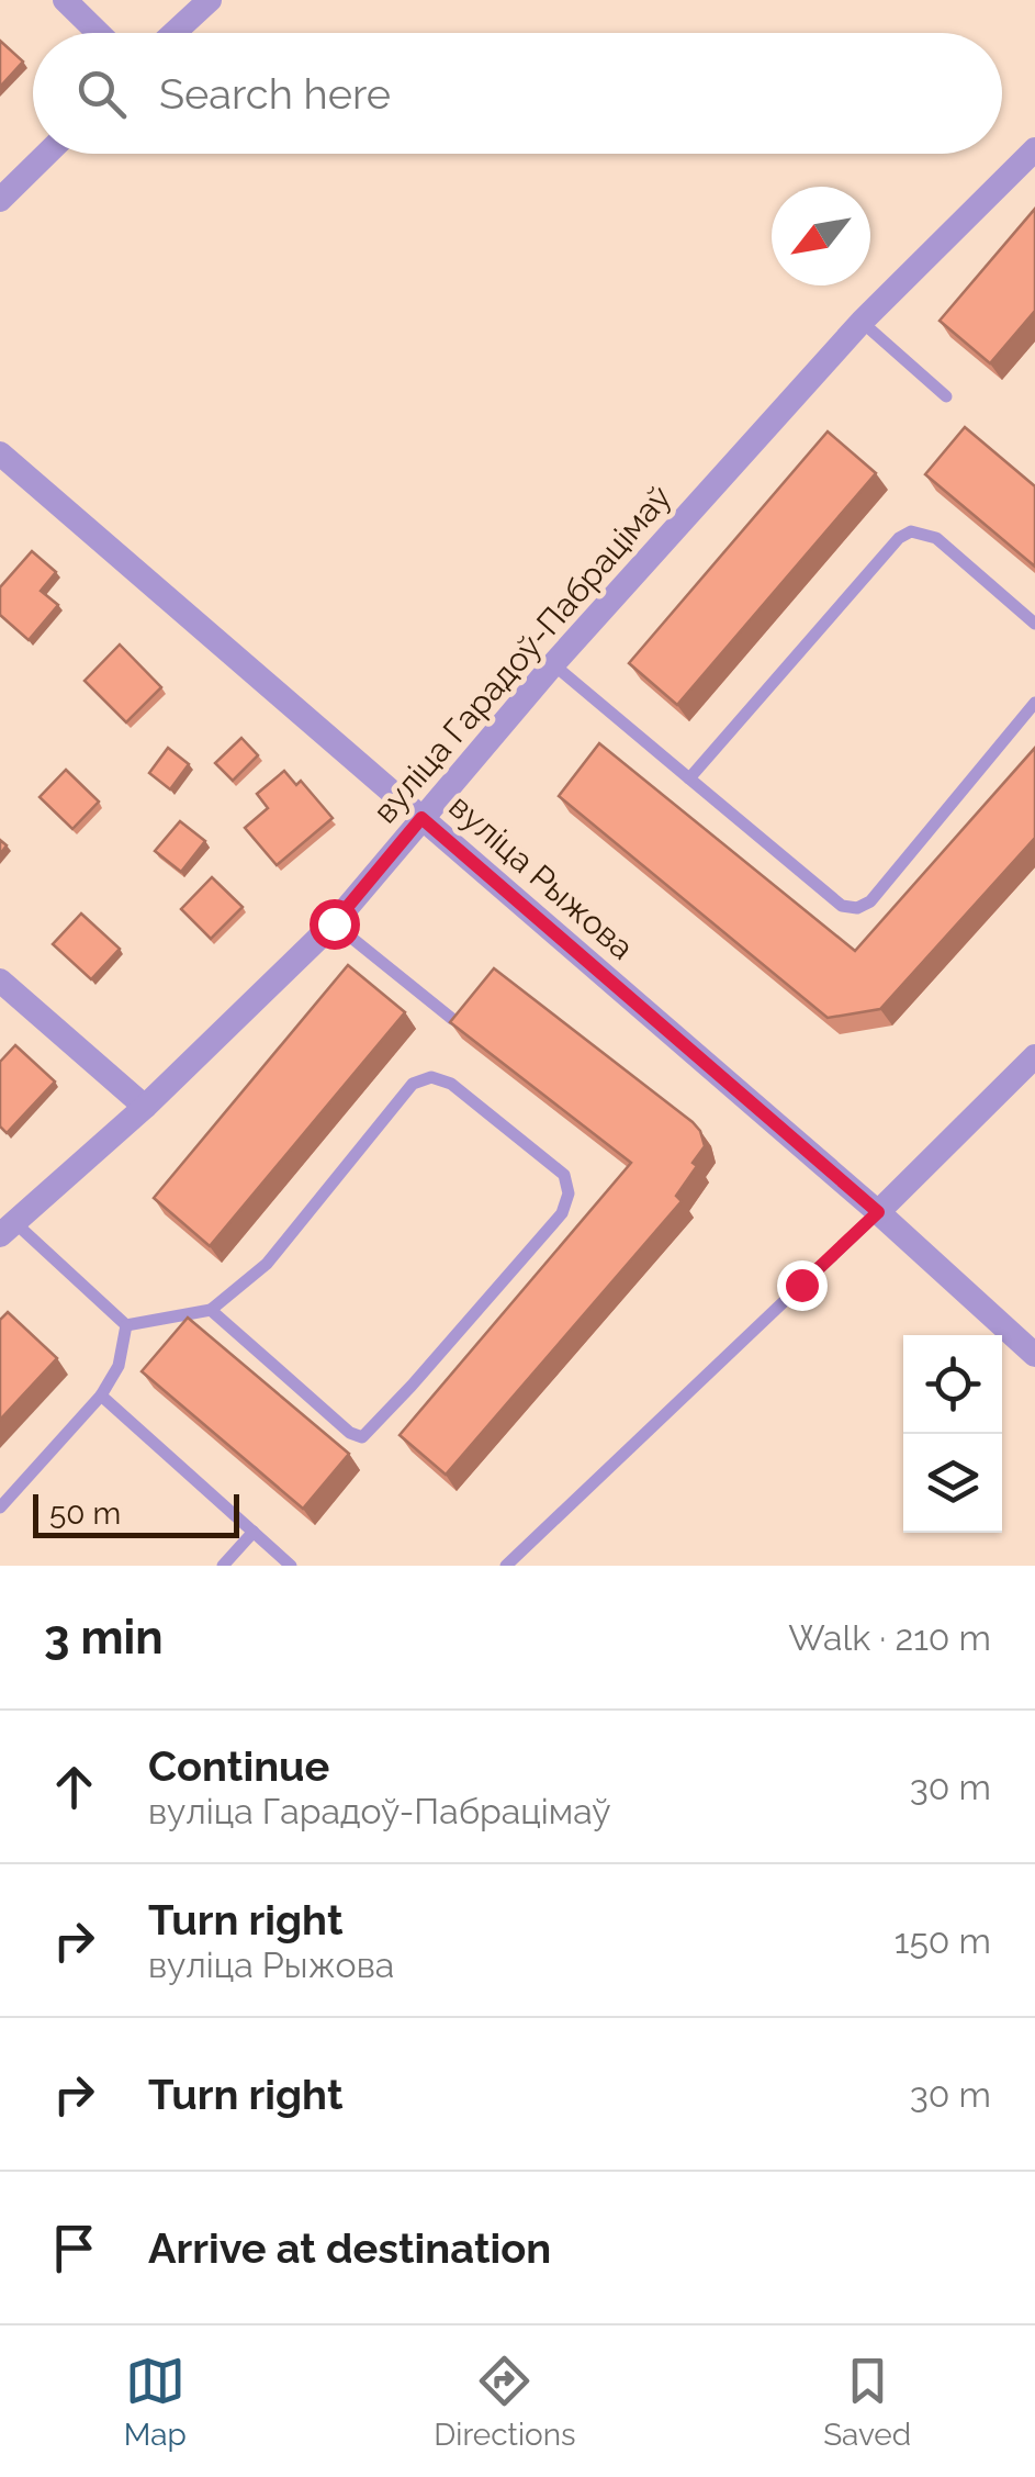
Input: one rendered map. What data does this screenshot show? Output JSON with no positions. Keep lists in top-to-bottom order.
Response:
{
  "streets": {
    "street": ["вуліца Гарадоў-Пабрацімаў", "вуліца Рыжова"]
  },
  "crossings": [
    ["вуліца Гарадоў-Пабрацімаў", "вуліца Рыжова"]
  ],
  "scale_bar": "50 m",
  "north": "bottom left",
  "page": {
    "search": "Search here",
    "scale": "50 m",
    "heading": ["3 min", "Walk · 210 m"],
    "list": [
      ["Continue", "вуліца Гарадоў-Пабрацімаў", "30 m"],
      ["Turn right", "вуліца Рыжова", "150 m"],
      ["Turn right", "30 m"],
      "Arrive at destination"
    ],
    "nav": ["Map", "Directions", "Saved"]
  }
}
